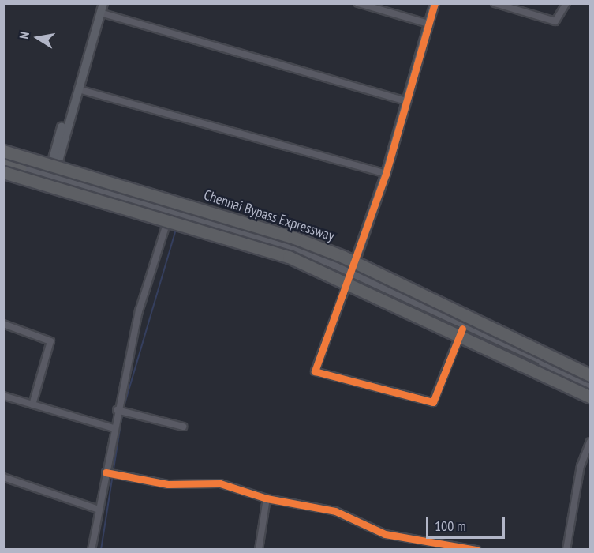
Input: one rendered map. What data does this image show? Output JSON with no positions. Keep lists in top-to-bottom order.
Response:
{
  "streets": {
    "highway": ["Chennai Bypass Expressway"]
  },
  "scale_bar": "100 m",
  "north": "left"
}
